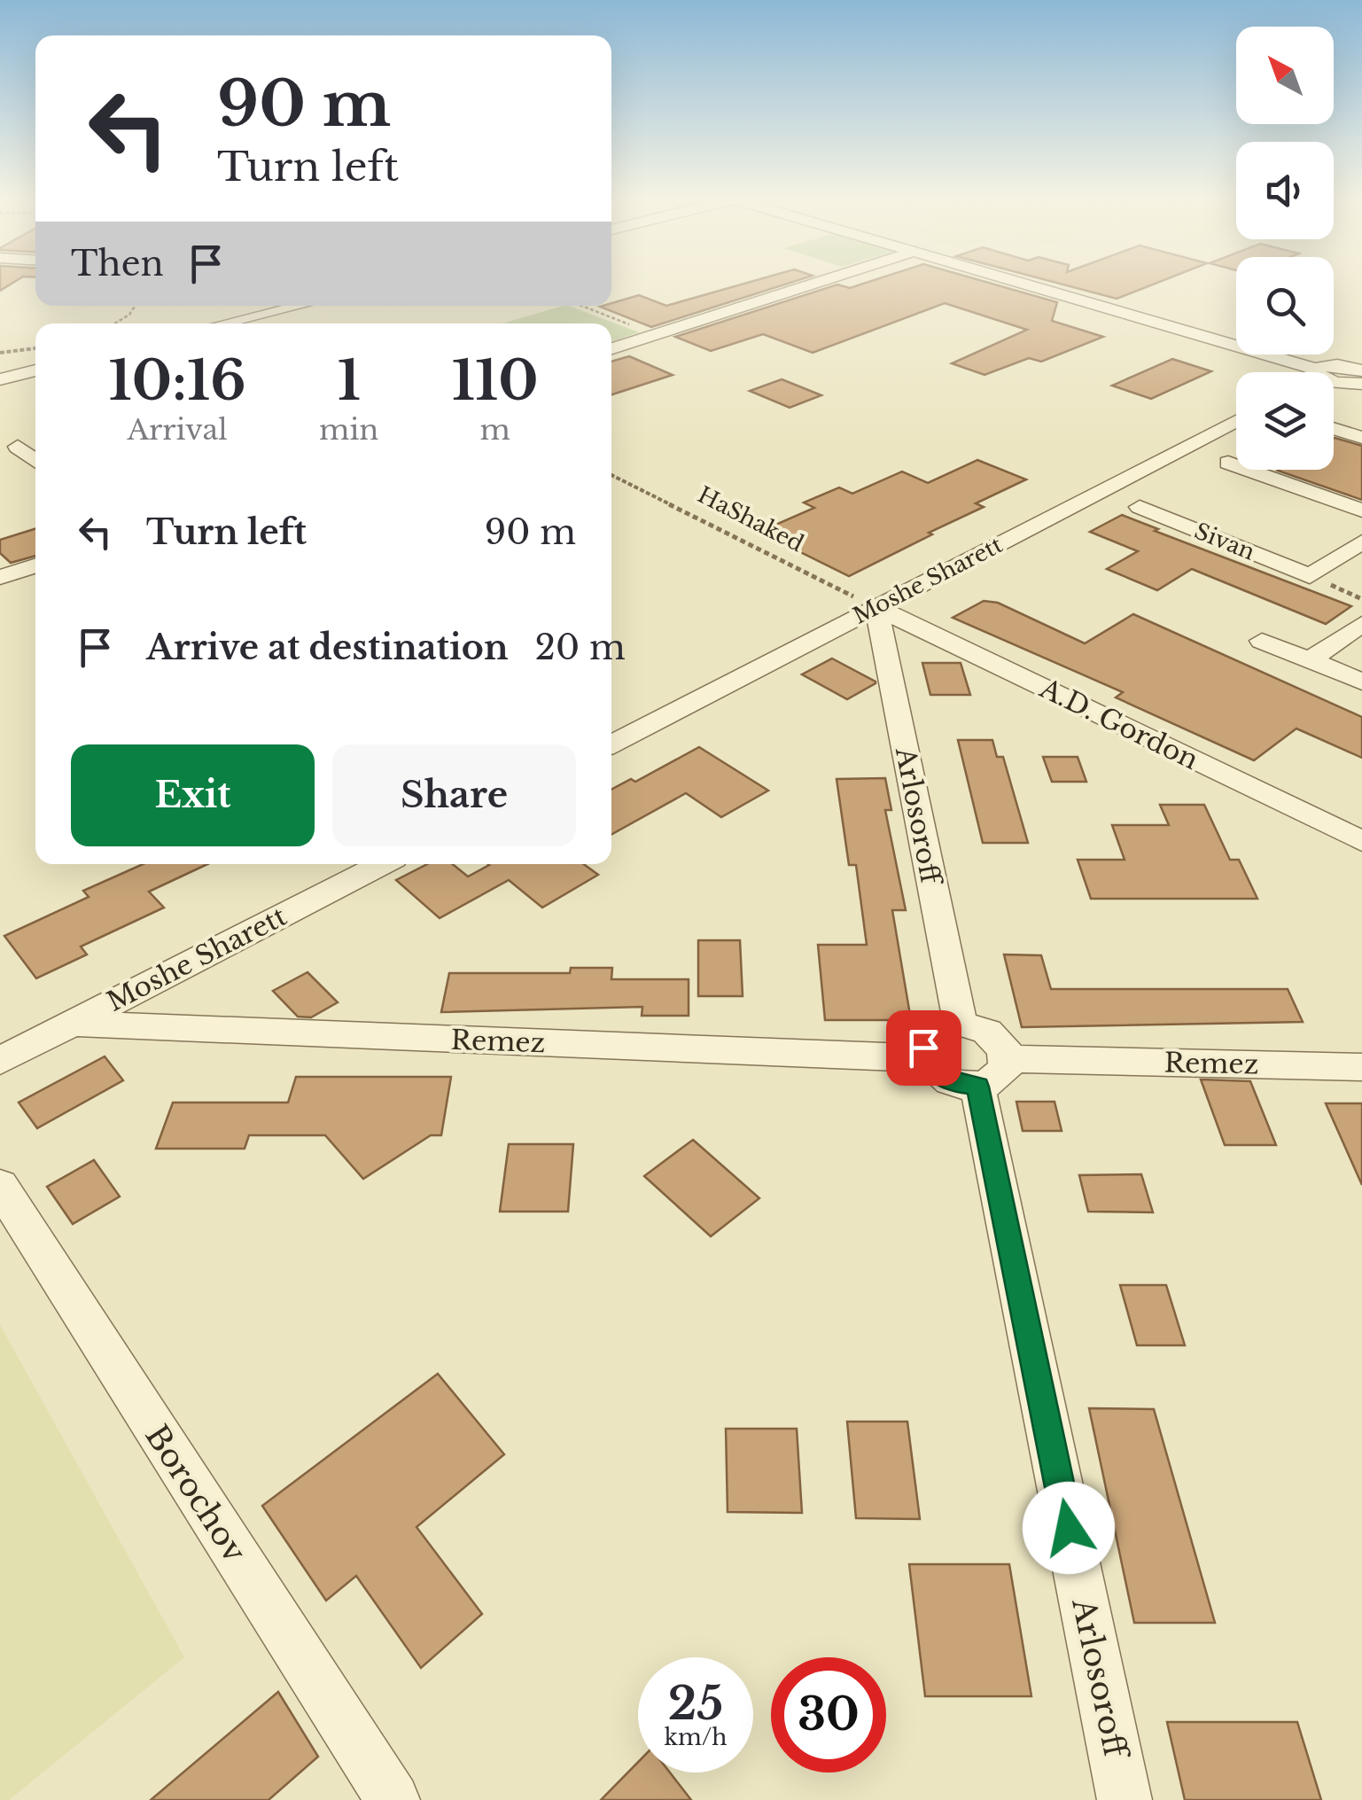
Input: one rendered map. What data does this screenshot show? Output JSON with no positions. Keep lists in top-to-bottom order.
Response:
{
  "streets": {
    "street": [
      "Sivan",
      "Moshe Sharett",
      "A.D. Gordon",
      "Arlosoroff",
      "Remez",
      "Borochov"
    ],
    "path": ["HaShaked"]
  },
  "crossings": [
    ["HaShaked", "Moshe Sharett"],
    ["HaShaked", "A.D. Gordon"],
    ["HaShaked", "Arlosoroff"],
    ["Moshe Sharett", "A.D. Gordon"],
    ["Moshe Sharett", "Arlosoroff"],
    ["Moshe Sharett", "Remez"],
    ["A.D. Gordon", "Arlosoroff"],
    ["Arlosoroff", "Remez"]
  ],
  "north": "top left",
  "page": {
    "turn": ["90 m", "Turn left"],
    "then": "Then",
    "eta": [
      "10:16",
      "Arrival",
      "1",
      "min",
      "110",
      "m"
    ],
    "list": [
      {
        "name": "Turn left",
        "value": "90 m"
      },
      {
        "name": "Arrive at destination",
        "value": "20 m"
      }
    ],
    "buttons": ["Exit", "Share"],
    "speed": "25 km/h",
    "limit": "30"
  }
}
